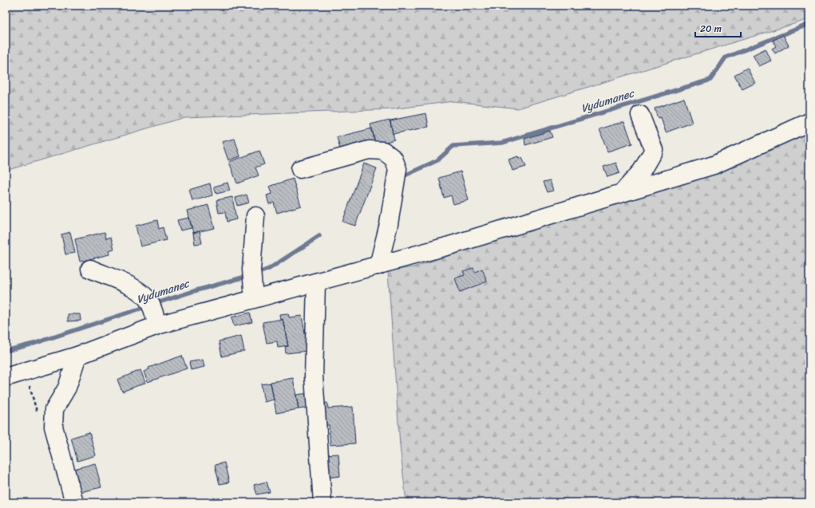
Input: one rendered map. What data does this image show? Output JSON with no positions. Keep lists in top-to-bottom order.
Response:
{
  "water": ["Vydumanec"],
  "scale_bar": "20 m"
}
